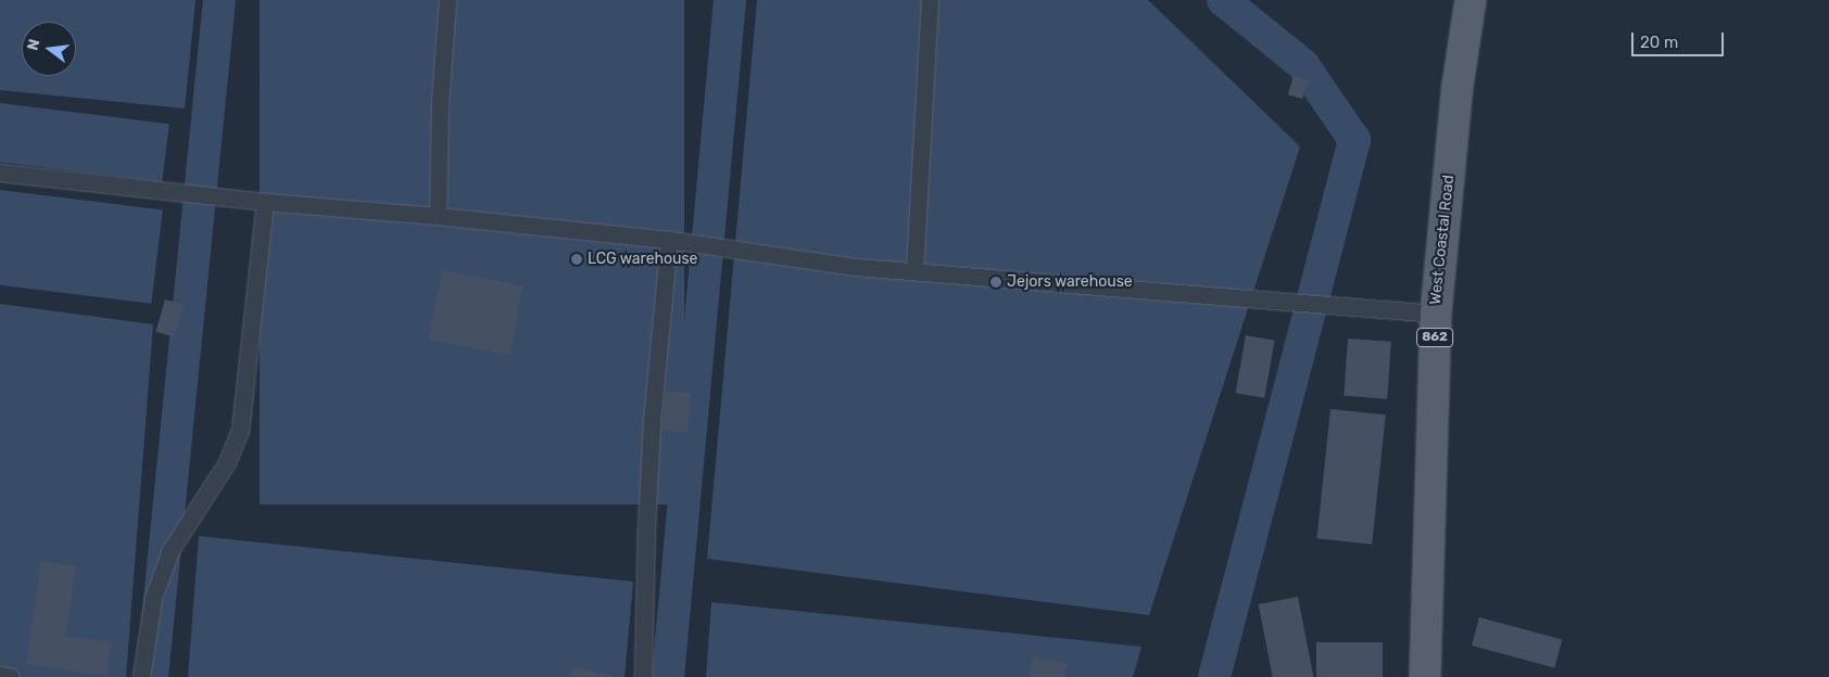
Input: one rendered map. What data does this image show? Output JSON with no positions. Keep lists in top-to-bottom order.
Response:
{
  "streets": {
    "main road": ["West Coastal Road", "862"]
  },
  "places": ["LCG warehouse", "Jejors warehouse"],
  "scale_bar": "20 m",
  "north": "left"
}
